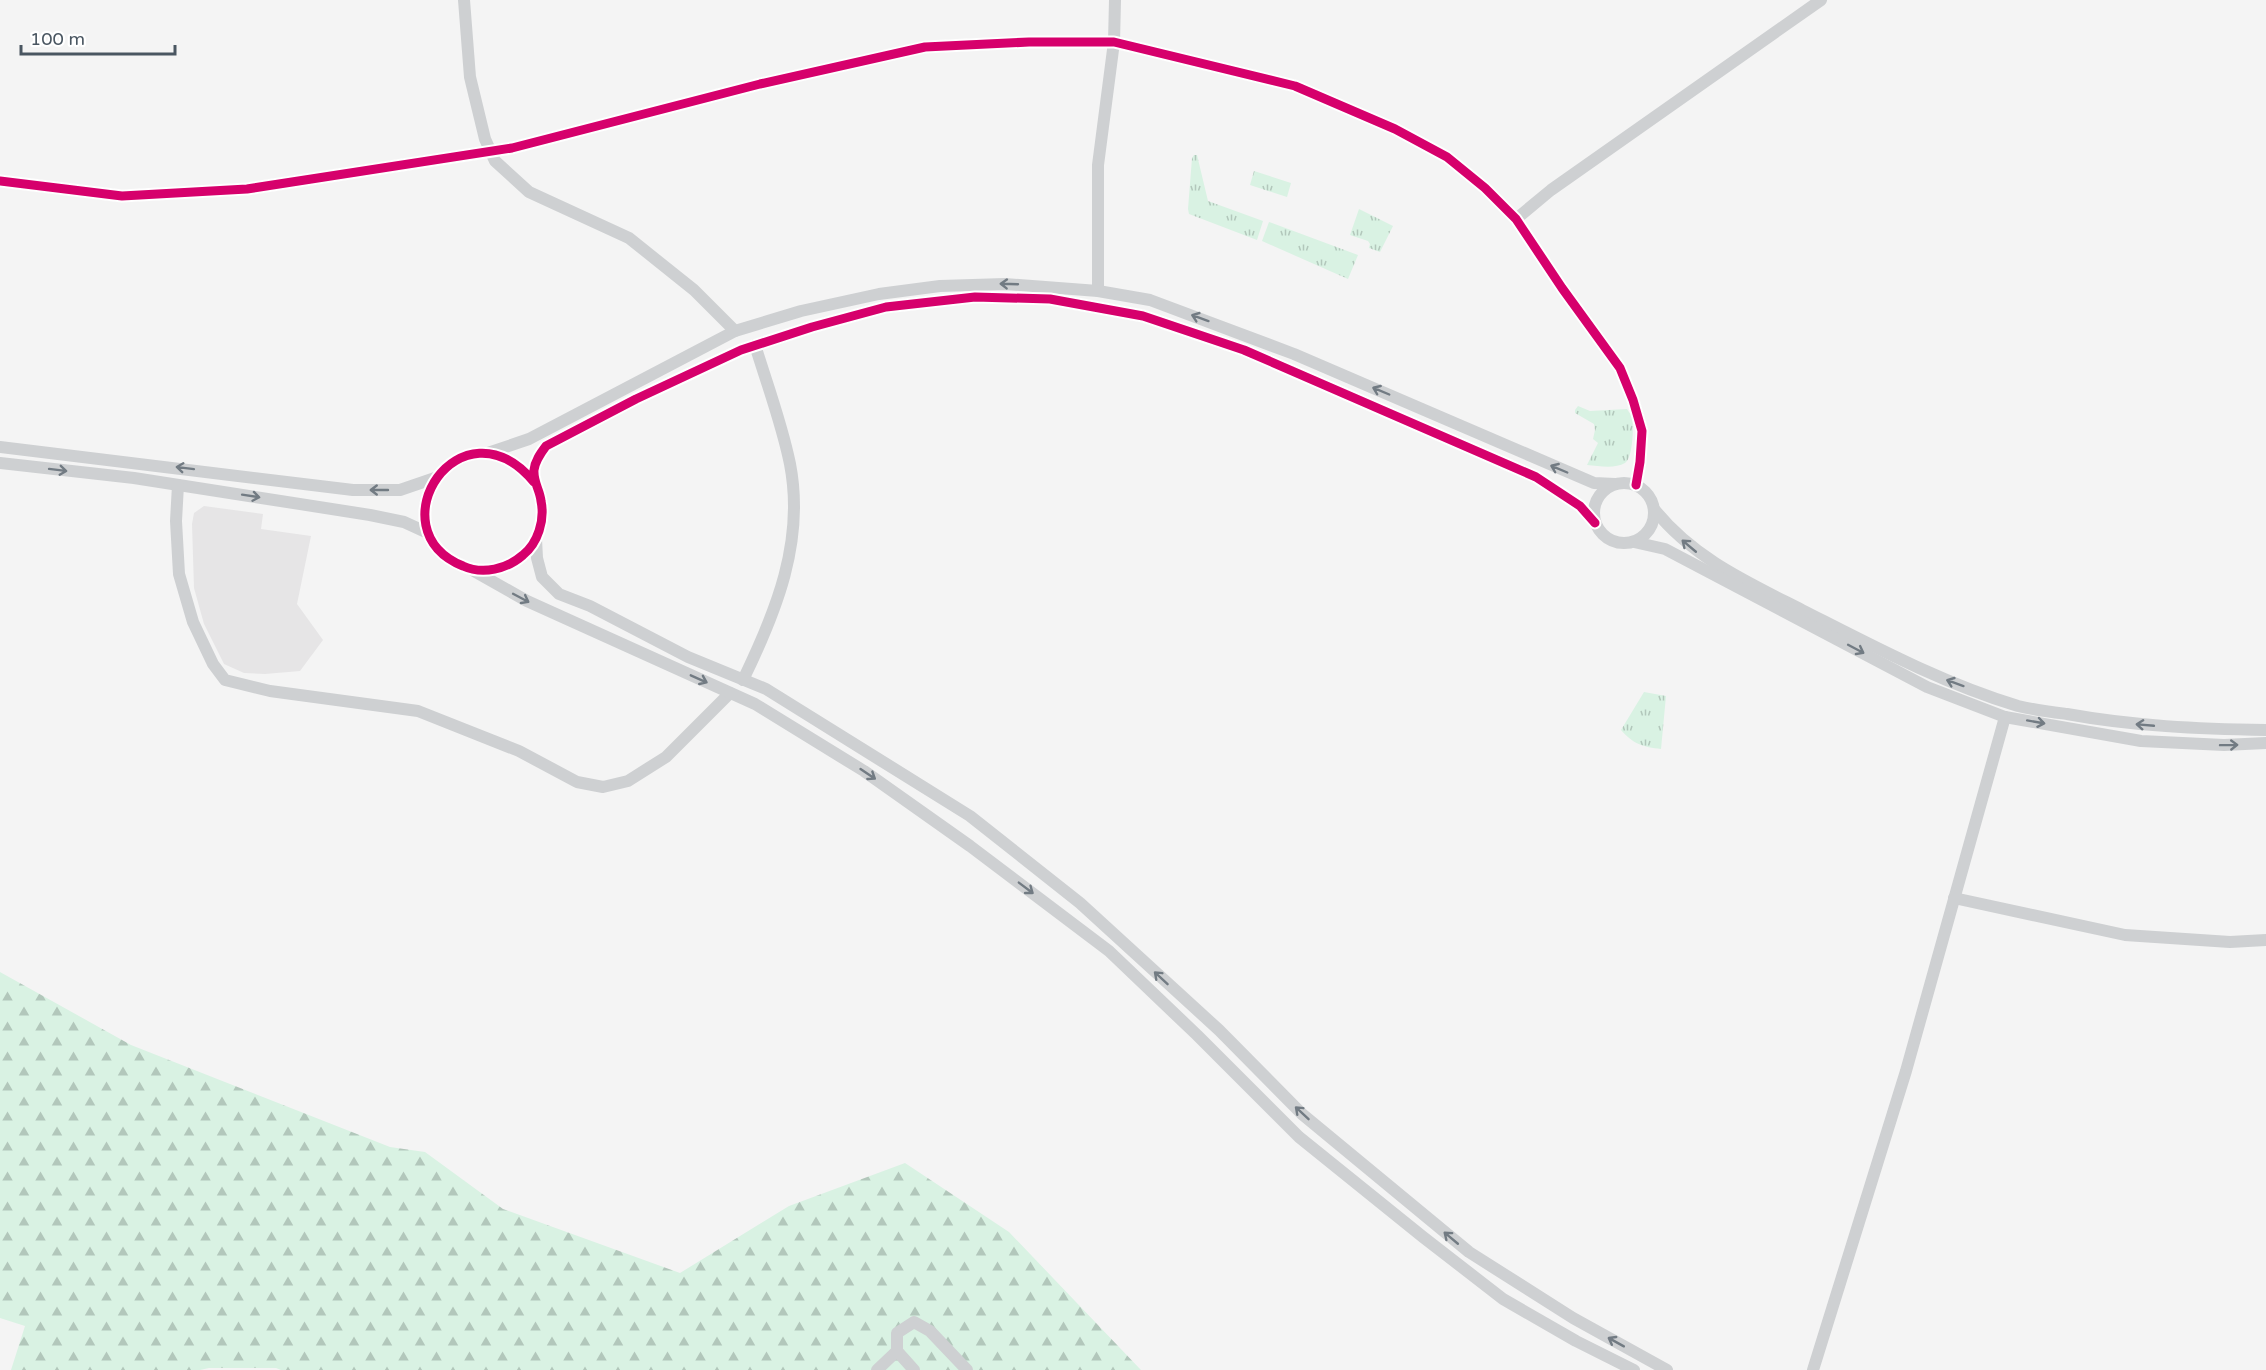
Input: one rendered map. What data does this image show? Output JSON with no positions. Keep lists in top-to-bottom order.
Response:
{
  "scale_bar": "100 m"
}
